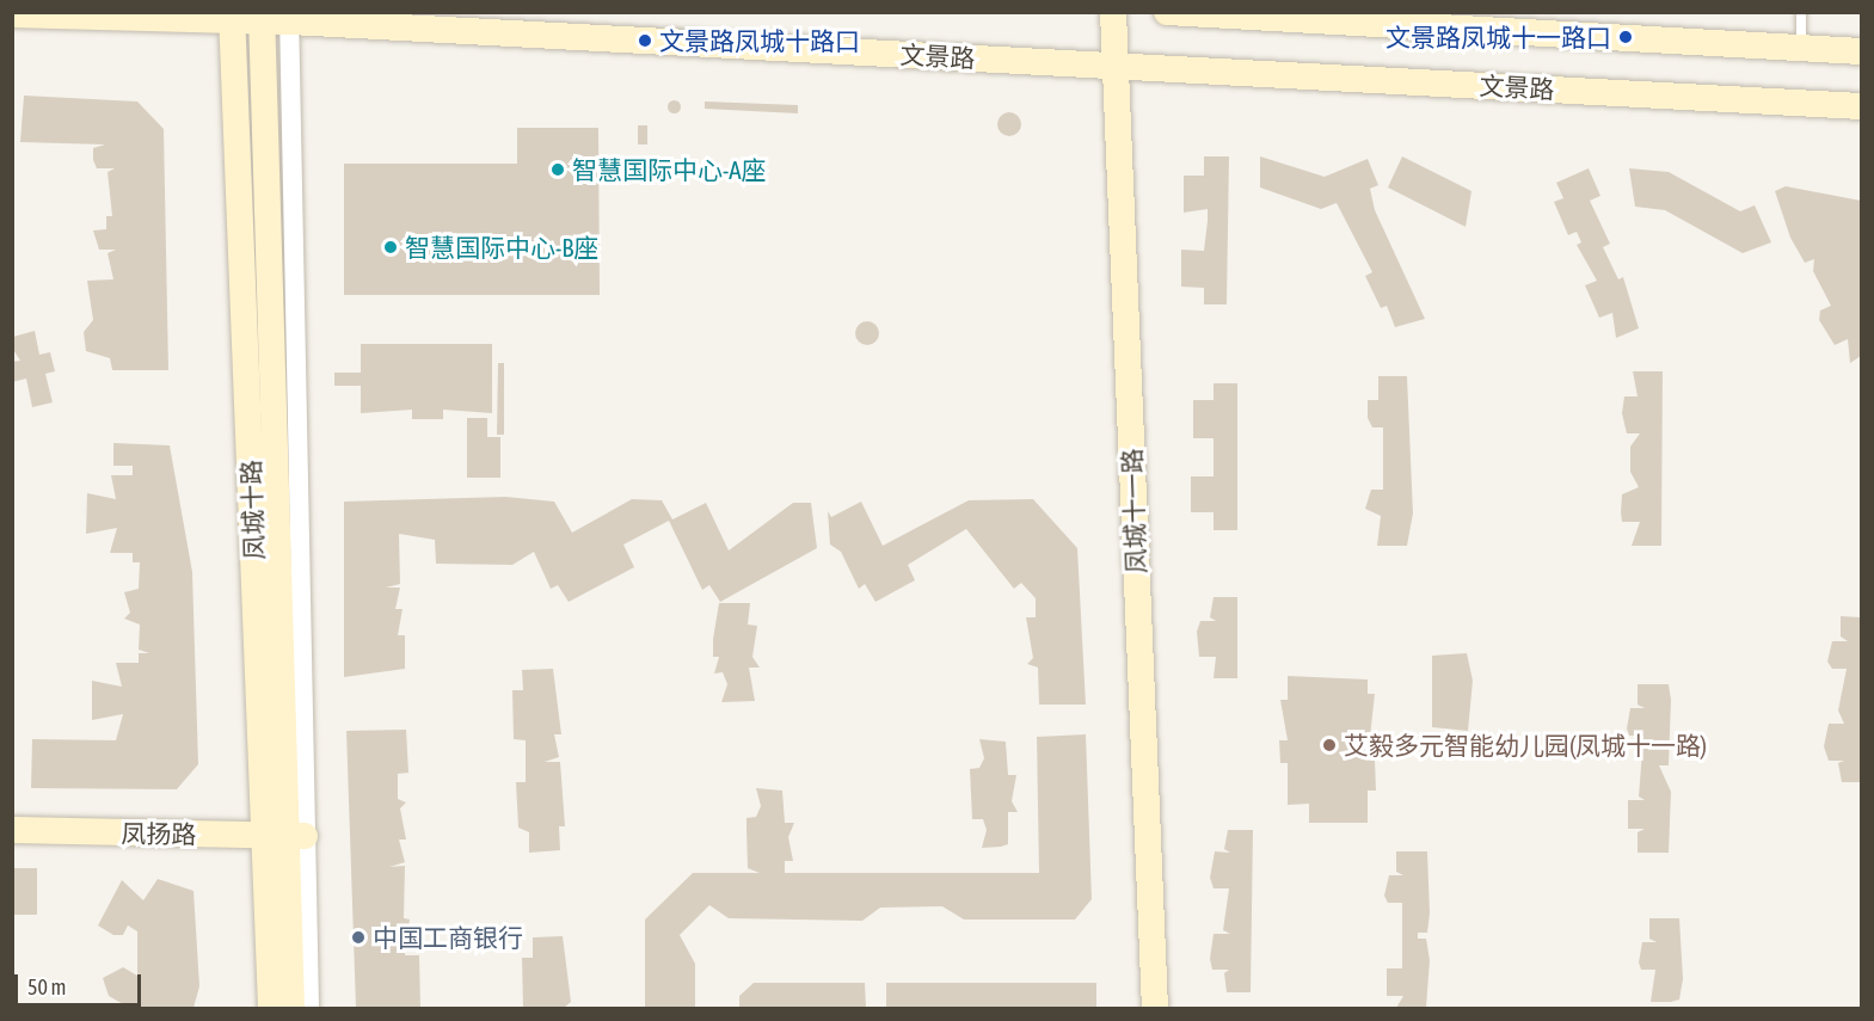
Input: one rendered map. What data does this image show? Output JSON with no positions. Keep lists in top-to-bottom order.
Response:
{
  "streets": {
    "main road": [
      "文景路",
      "凤城十路",
      "凤城十一路",
      "凤扬路"
    ]
  },
  "crossings": [
    ["文景路", "凤城十路"],
    ["文景路", "凤城十一路"],
    ["凤城十路", "凤扬路"]
  ],
  "places": [
    "文景路凤城十一路口",
    "文景路凤城十路口",
    "智慧国际中心-A座",
    "智慧国际中心-B座",
    "艾毅多元智能幼儿园(凤城十一路)",
    "中国工商银行"
  ],
  "scale_bar": "50 m"
}
